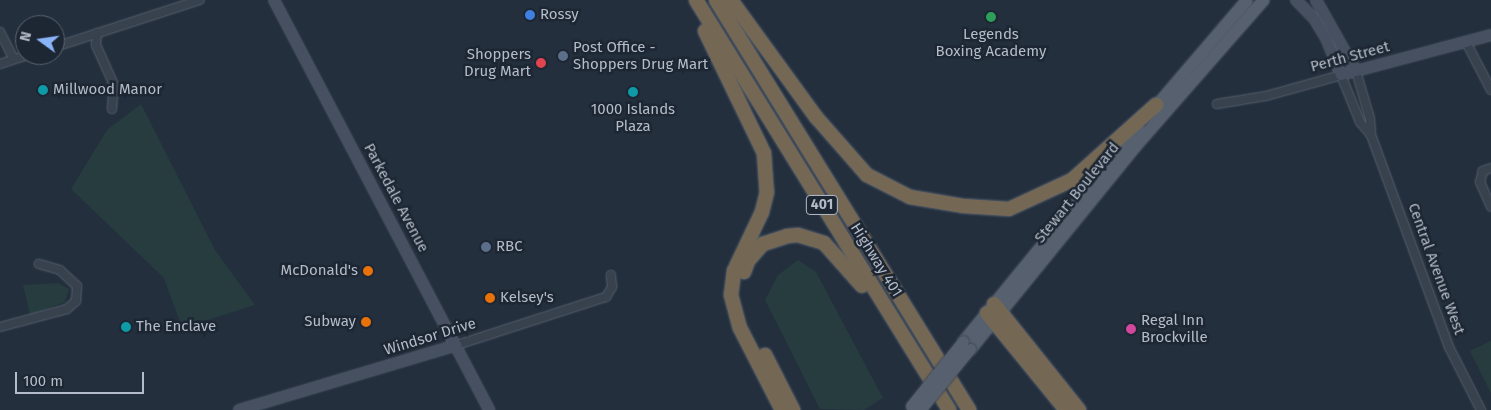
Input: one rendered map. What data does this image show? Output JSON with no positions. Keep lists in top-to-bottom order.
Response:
{
  "streets": {
    "highway": ["401", "Highway 401"],
    "main road": ["Stewart Boulevard"],
    "street": [
      "Perth Street",
      "Parkedale Avenue",
      "Central Avenue West",
      "Windsor Drive"
    ]
  },
  "crossings": [
    ["Perth Street", "Central Avenue West"],
    ["Parkedale Avenue", "Windsor Drive"]
  ],
  "places": [
    "Rossy",
    "Legends Boxing Academy",
    "Post Office - Shoppers Drug Mart",
    "Shoppers Drug Mart",
    "Millwood Manor",
    "1000 Islands Plaza",
    "RBC",
    "McDonald's",
    "Kelsey's",
    "Subway",
    "The Enclave",
    "Regal Inn Brockville"
  ],
  "scale_bar": "100 m",
  "north": "left"
}
